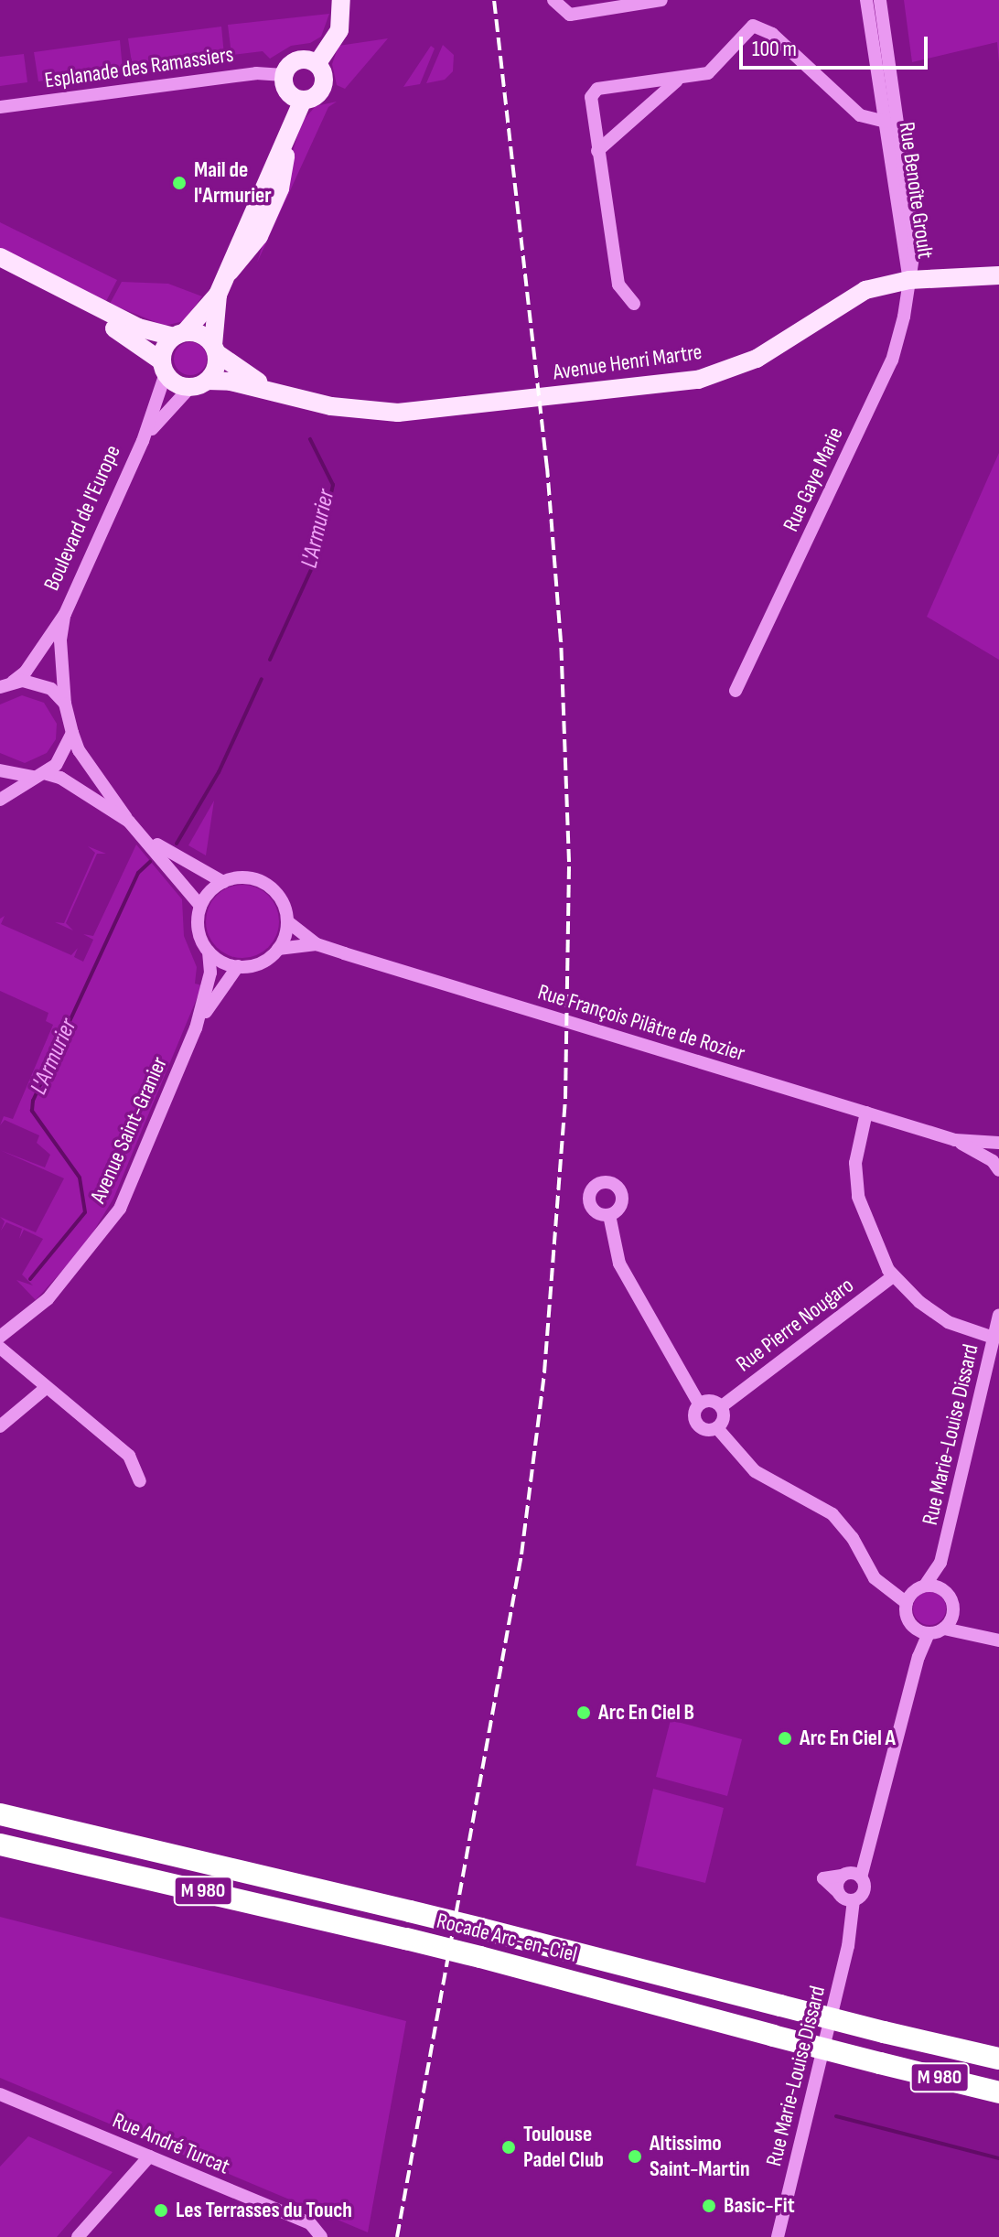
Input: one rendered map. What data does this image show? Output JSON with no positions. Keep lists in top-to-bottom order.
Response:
{
  "streets": {
    "highway": ["M 980", "Rocade Arc-en-Ciel"],
    "main road": ["Avenue Henri Martre"],
    "street": [
      "Esplanade des Ramassiers",
      "Rue Benoîte Groult",
      "Rue Gaye Marie",
      "Boulevard de l'Europe",
      "Rue François Pilâtre de Rozier",
      "Avenue Saint-Granier",
      "Rue Pierre Nougaro",
      "Rue Marie-Louise Dissard",
      "Rue André Turcat"
    ]
  },
  "crossings": [
    ["Rue Benoîte Groult", "Avenue Henri Martre"],
    ["Rue Benoîte Groult", "Rue Gaye Marie"],
    ["Avenue Henri Martre", "Rue Gaye Marie"],
    ["Avenue Henri Martre", "Boulevard de l'Europe"],
    ["Rue François Pilâtre de Rozier", "Avenue Saint-Granier"]
  ],
  "water": ["L'Armurier"],
  "places": [
    "Mail de l'Armurier",
    "Arc En Ciel B",
    "Arc En Ciel A",
    "Toulouse Padel Club",
    "Altissimo Saint-Martin",
    "Basic-Fit",
    "Les Terrasses du Touch"
  ],
  "scale_bar": "100 m"
}
